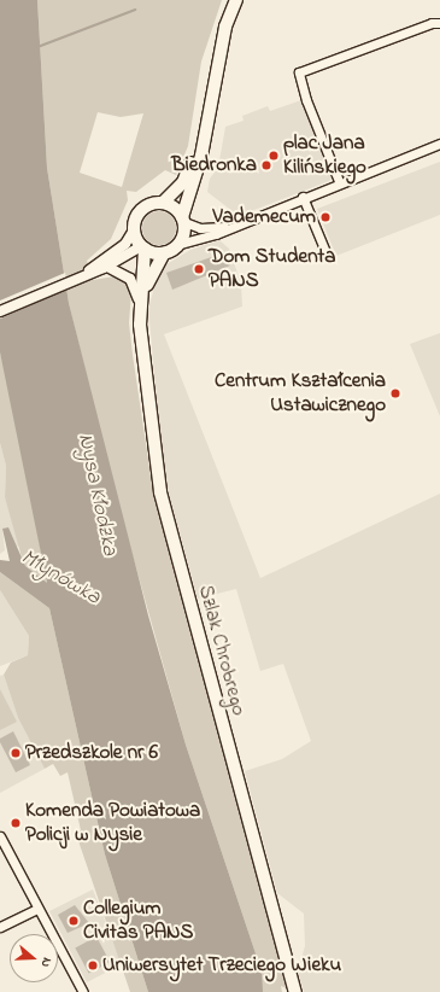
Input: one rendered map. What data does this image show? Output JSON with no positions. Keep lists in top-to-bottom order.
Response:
{
  "streets": {
    "main road": ["Szlak Chrobrego"]
  },
  "water": ["Nysa Kłodzka", "Młynówka"],
  "places": [
    "plac Jana Kilińskiego",
    "Biedronka",
    "Vademecum",
    "Dom Studenta PANS",
    "Centrum Kształcenia Ustawicznego",
    "Przedszkole nr 6",
    "Komenda Powiatowa Policji w Nysie",
    "Collegium Civitas PANS",
    "Uniwersytet Trzeciego Wieku"
  ],
  "north": "right"
}
